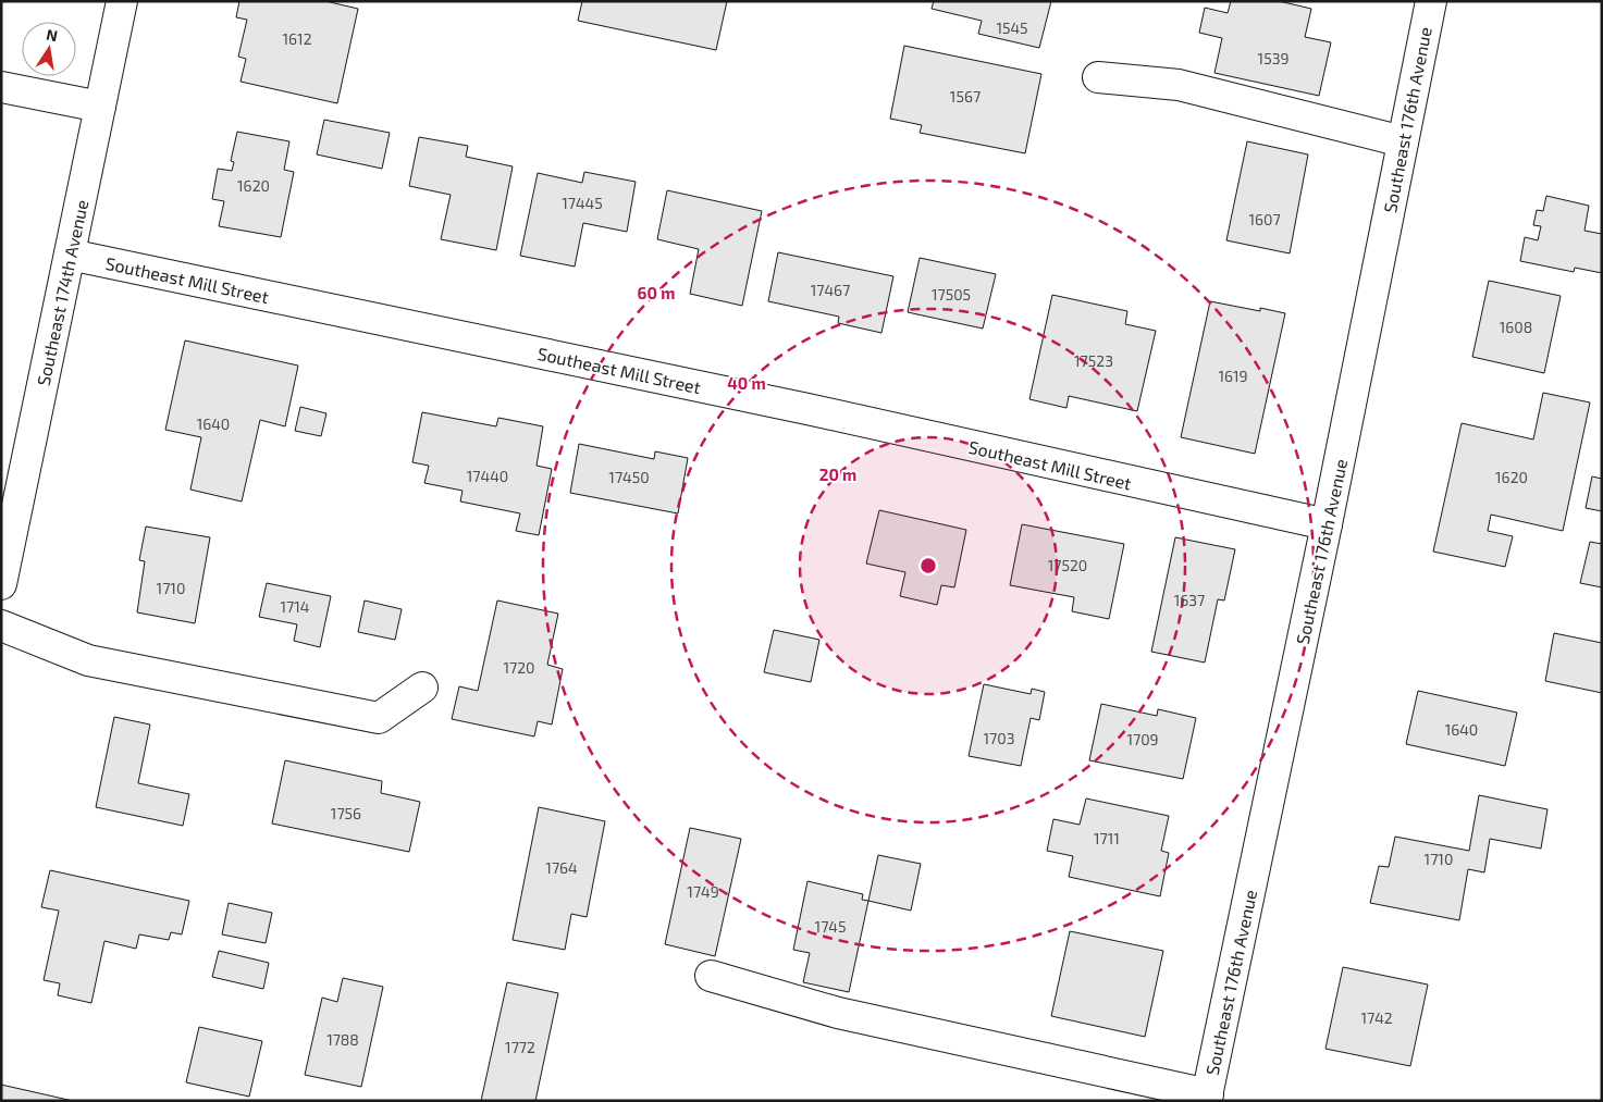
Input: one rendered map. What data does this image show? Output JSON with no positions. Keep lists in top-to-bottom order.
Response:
{
  "streets": {
    "street": ["Southeast 176th Avenue", "Southeast Mill Street", "Southeast 174th Avenue"]
  },
  "crossings": [
    ["Southeast 176th Avenue", "Southeast Mill Street"],
    ["Southeast Mill Street", "Southeast 174th Avenue"]
  ],
  "house_numbers": [
    "1545",
    "1612",
    "1539",
    "1567",
    "1620",
    "17445",
    "1607",
    "17467",
    "17505",
    "1608",
    "17523",
    "1619",
    "1640",
    "17440",
    "17450",
    "1620",
    "17520",
    "1710",
    "1637",
    "1714",
    "1720",
    "1640",
    "1703",
    "1709",
    "1756",
    "1711",
    "1710",
    "1764",
    "1749",
    "1745",
    "1742",
    "1788",
    "1772"
  ],
  "north": "top",
  "rings": ["60 m", "40 m", "20 m"]
}
